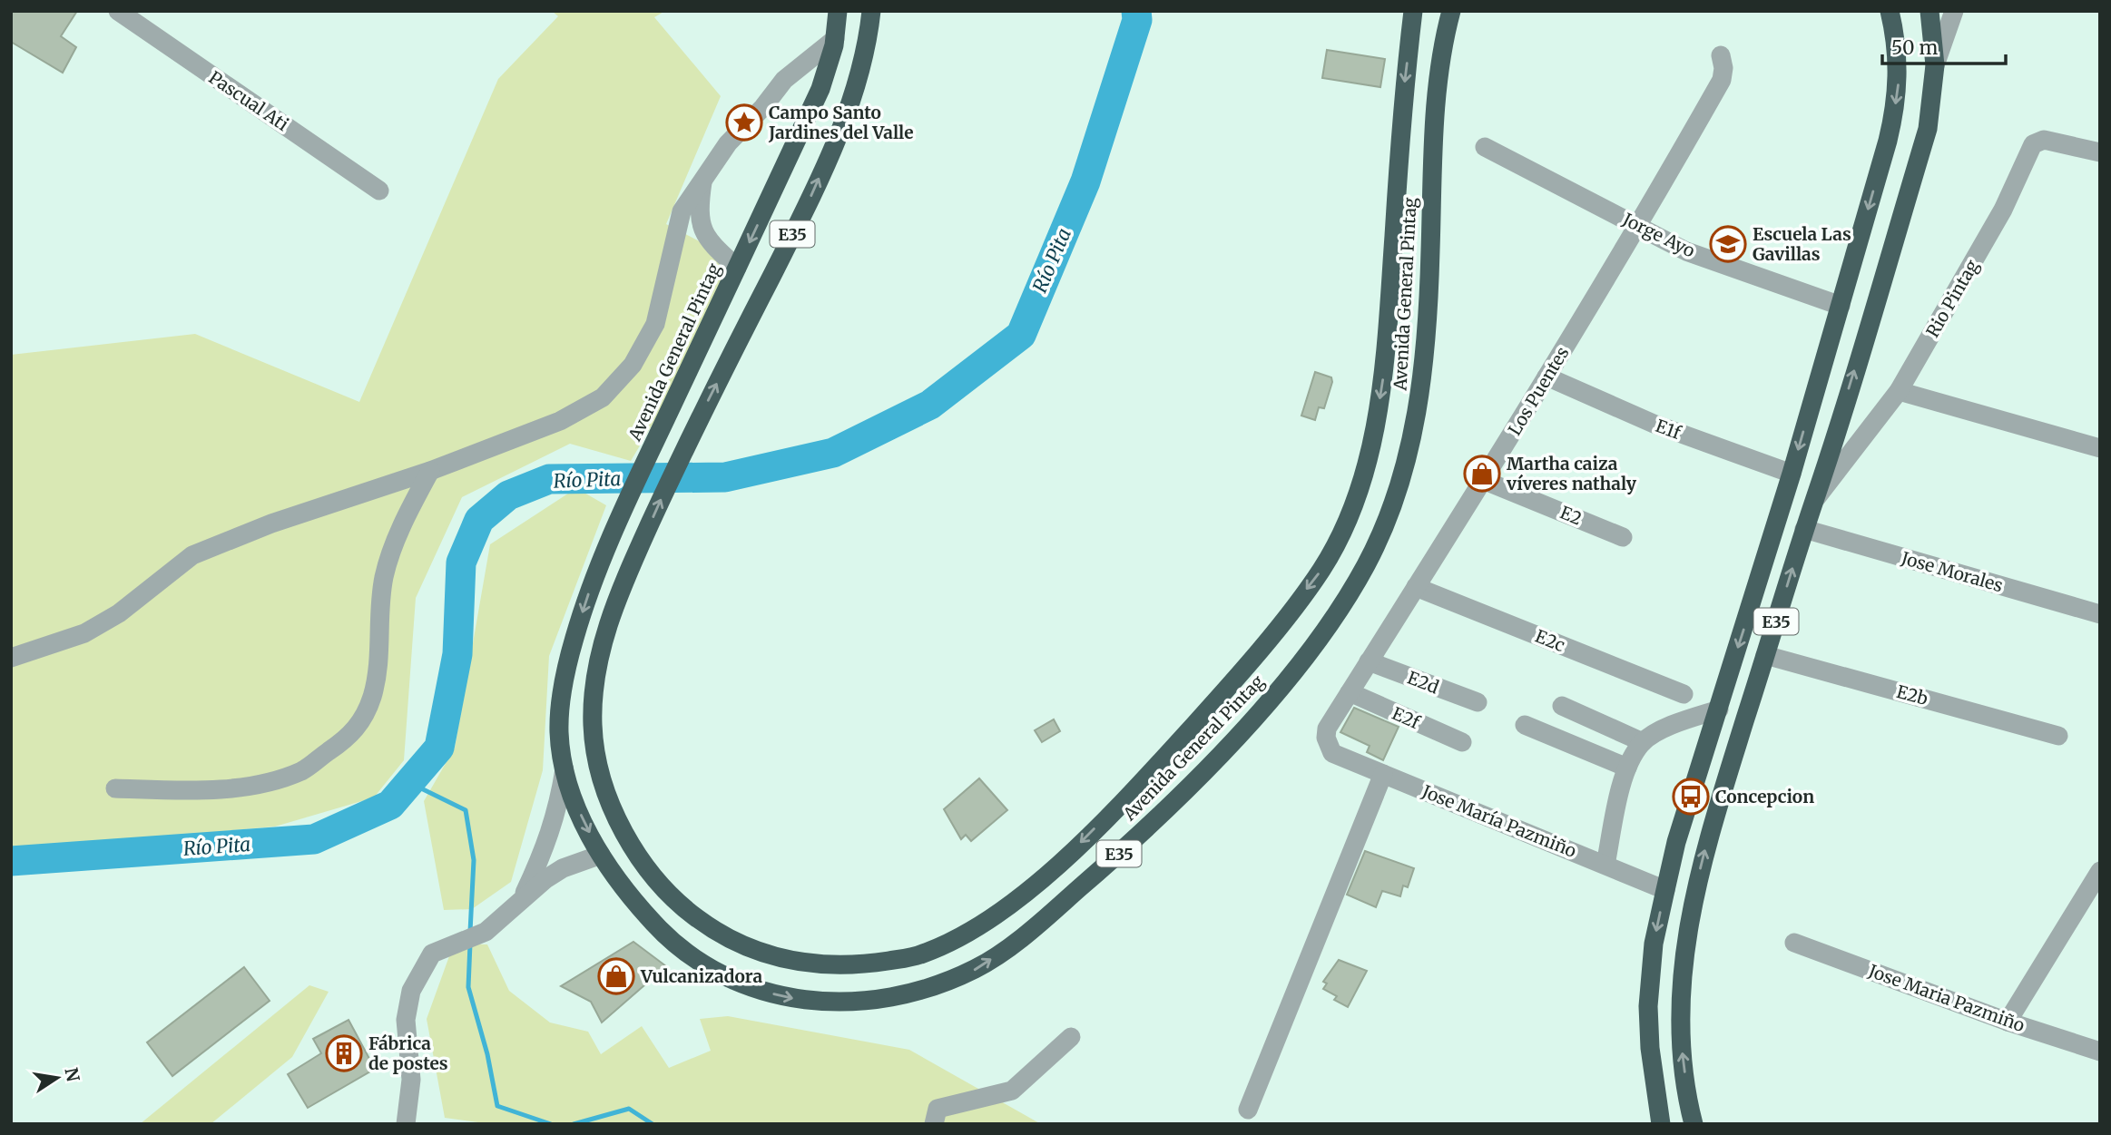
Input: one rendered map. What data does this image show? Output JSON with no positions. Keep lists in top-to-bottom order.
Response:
{
  "streets": {
    "highway": ["E35", "Avenida General Pintag"],
    "street": [
      "Pascual Ati",
      "Jorge Ayo",
      "Rio Pintag",
      "Los Puentes",
      "E1f",
      "E2",
      "Jose Morales",
      "E2c",
      "E2d",
      "E2b",
      "E2f",
      "Jose María Pazmiño",
      "Jose Maria Pazmiño"
    ]
  },
  "crossings": [
    ["E35", "Jorge Ayo"],
    ["E35", "Rio Pintag"],
    ["E35", "E1f"],
    ["E35", "Jose Morales"],
    ["E35", "E2b"],
    ["E35", "Jose María Pazmiño"],
    ["Jorge Ayo", "Los Puentes"],
    ["Los Puentes", "E1f"],
    ["Los Puentes", "E2"],
    ["Los Puentes", "E2c"],
    ["Los Puentes", "E2d"],
    ["Los Puentes", "E2f"],
    ["Los Puentes", "Jose María Pazmiño"]
  ],
  "water": ["Río Pita"],
  "places": {
    "place": ["Campo Santo Jardines del Valle"],
    "school or university": ["Escuela Las Gavillas"],
    "shop": ["Martha caiza víveres nathaly", "Vulcanizadora"],
    "bus stop": ["Concepcion"],
    "building": ["Fábrica de postes"]
  },
  "scale_bar": "50 m",
  "north": "right"
}
